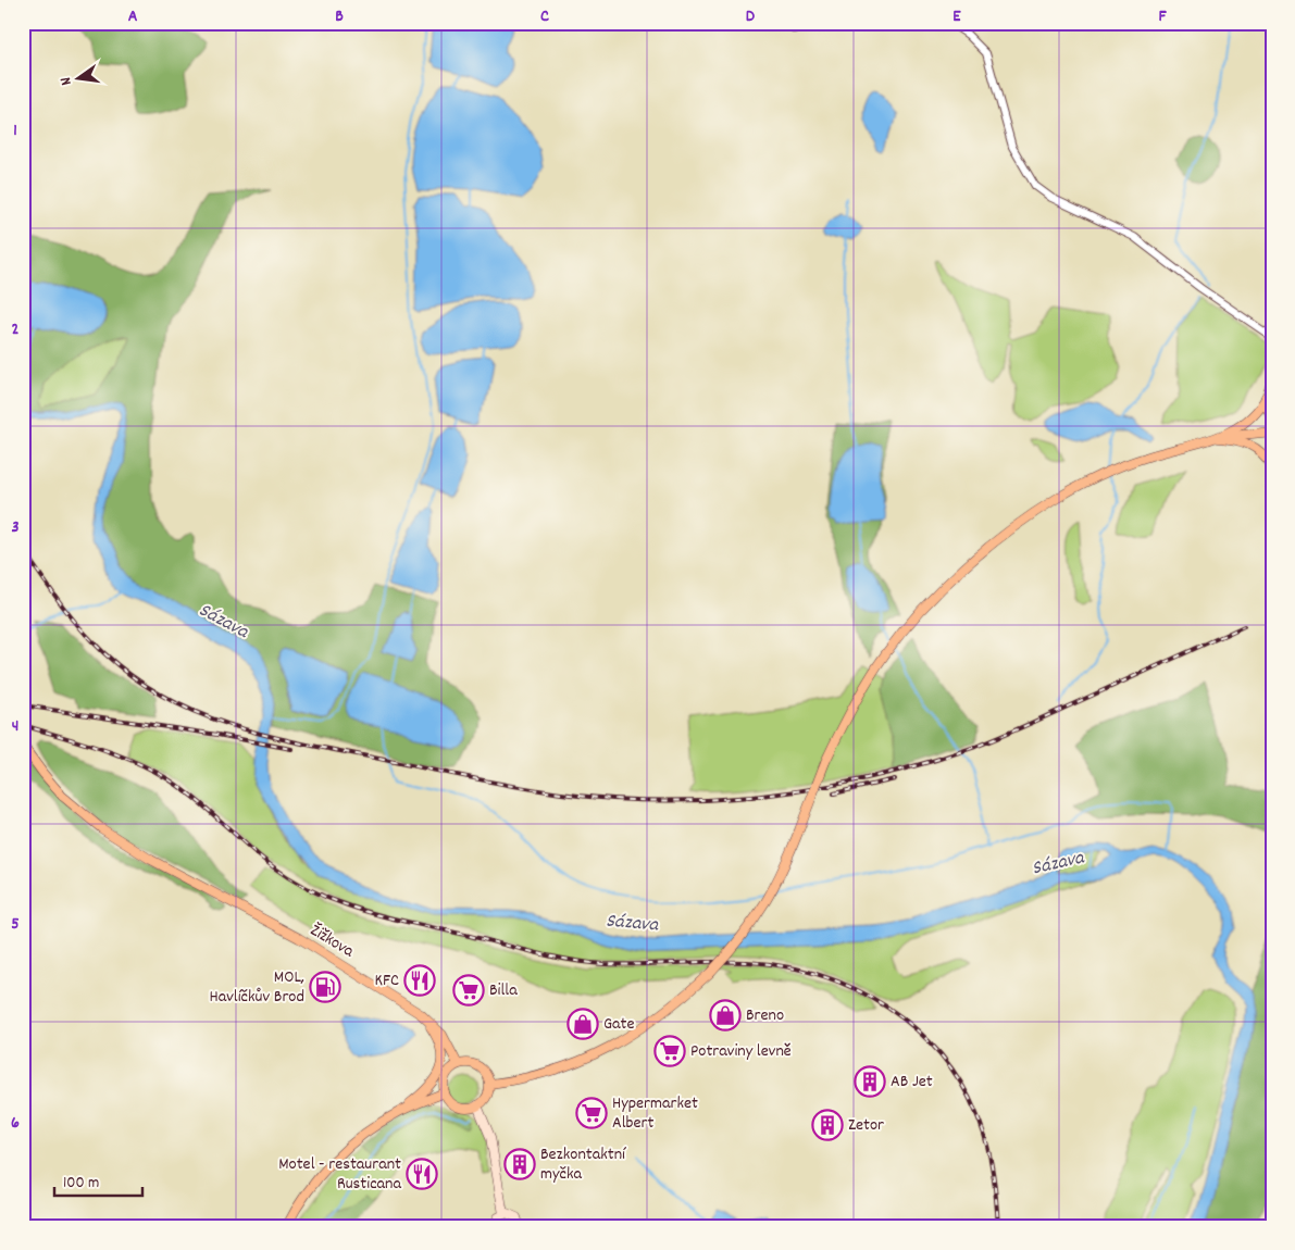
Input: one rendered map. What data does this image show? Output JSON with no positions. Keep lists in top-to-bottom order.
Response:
{
  "streets": {
    "main road": ["Žižkova"]
  },
  "water": ["Sázava"],
  "places": {
    "restaurant": ["KFC", "Motel - restaurant Rusticana"],
    "fuel station": ["MOL, Havlíčkův Brod"],
    "supermarket": ["Billa", "Potraviny levně", "Hypermarket Albert"],
    "shop": ["Breno", "Gate"],
    "building": ["AB Jet", "Zetor", "Bezkontaktní myčka"]
  },
  "scale_bar": "100 m",
  "north": "left",
  "grid": {
    "columns": [
      "A",
      "B",
      "C",
      "D",
      "E",
      "F"
    ],
    "rows": [
      "1",
      "2",
      "3",
      "4",
      "5",
      "6"
    ]
  }
}
